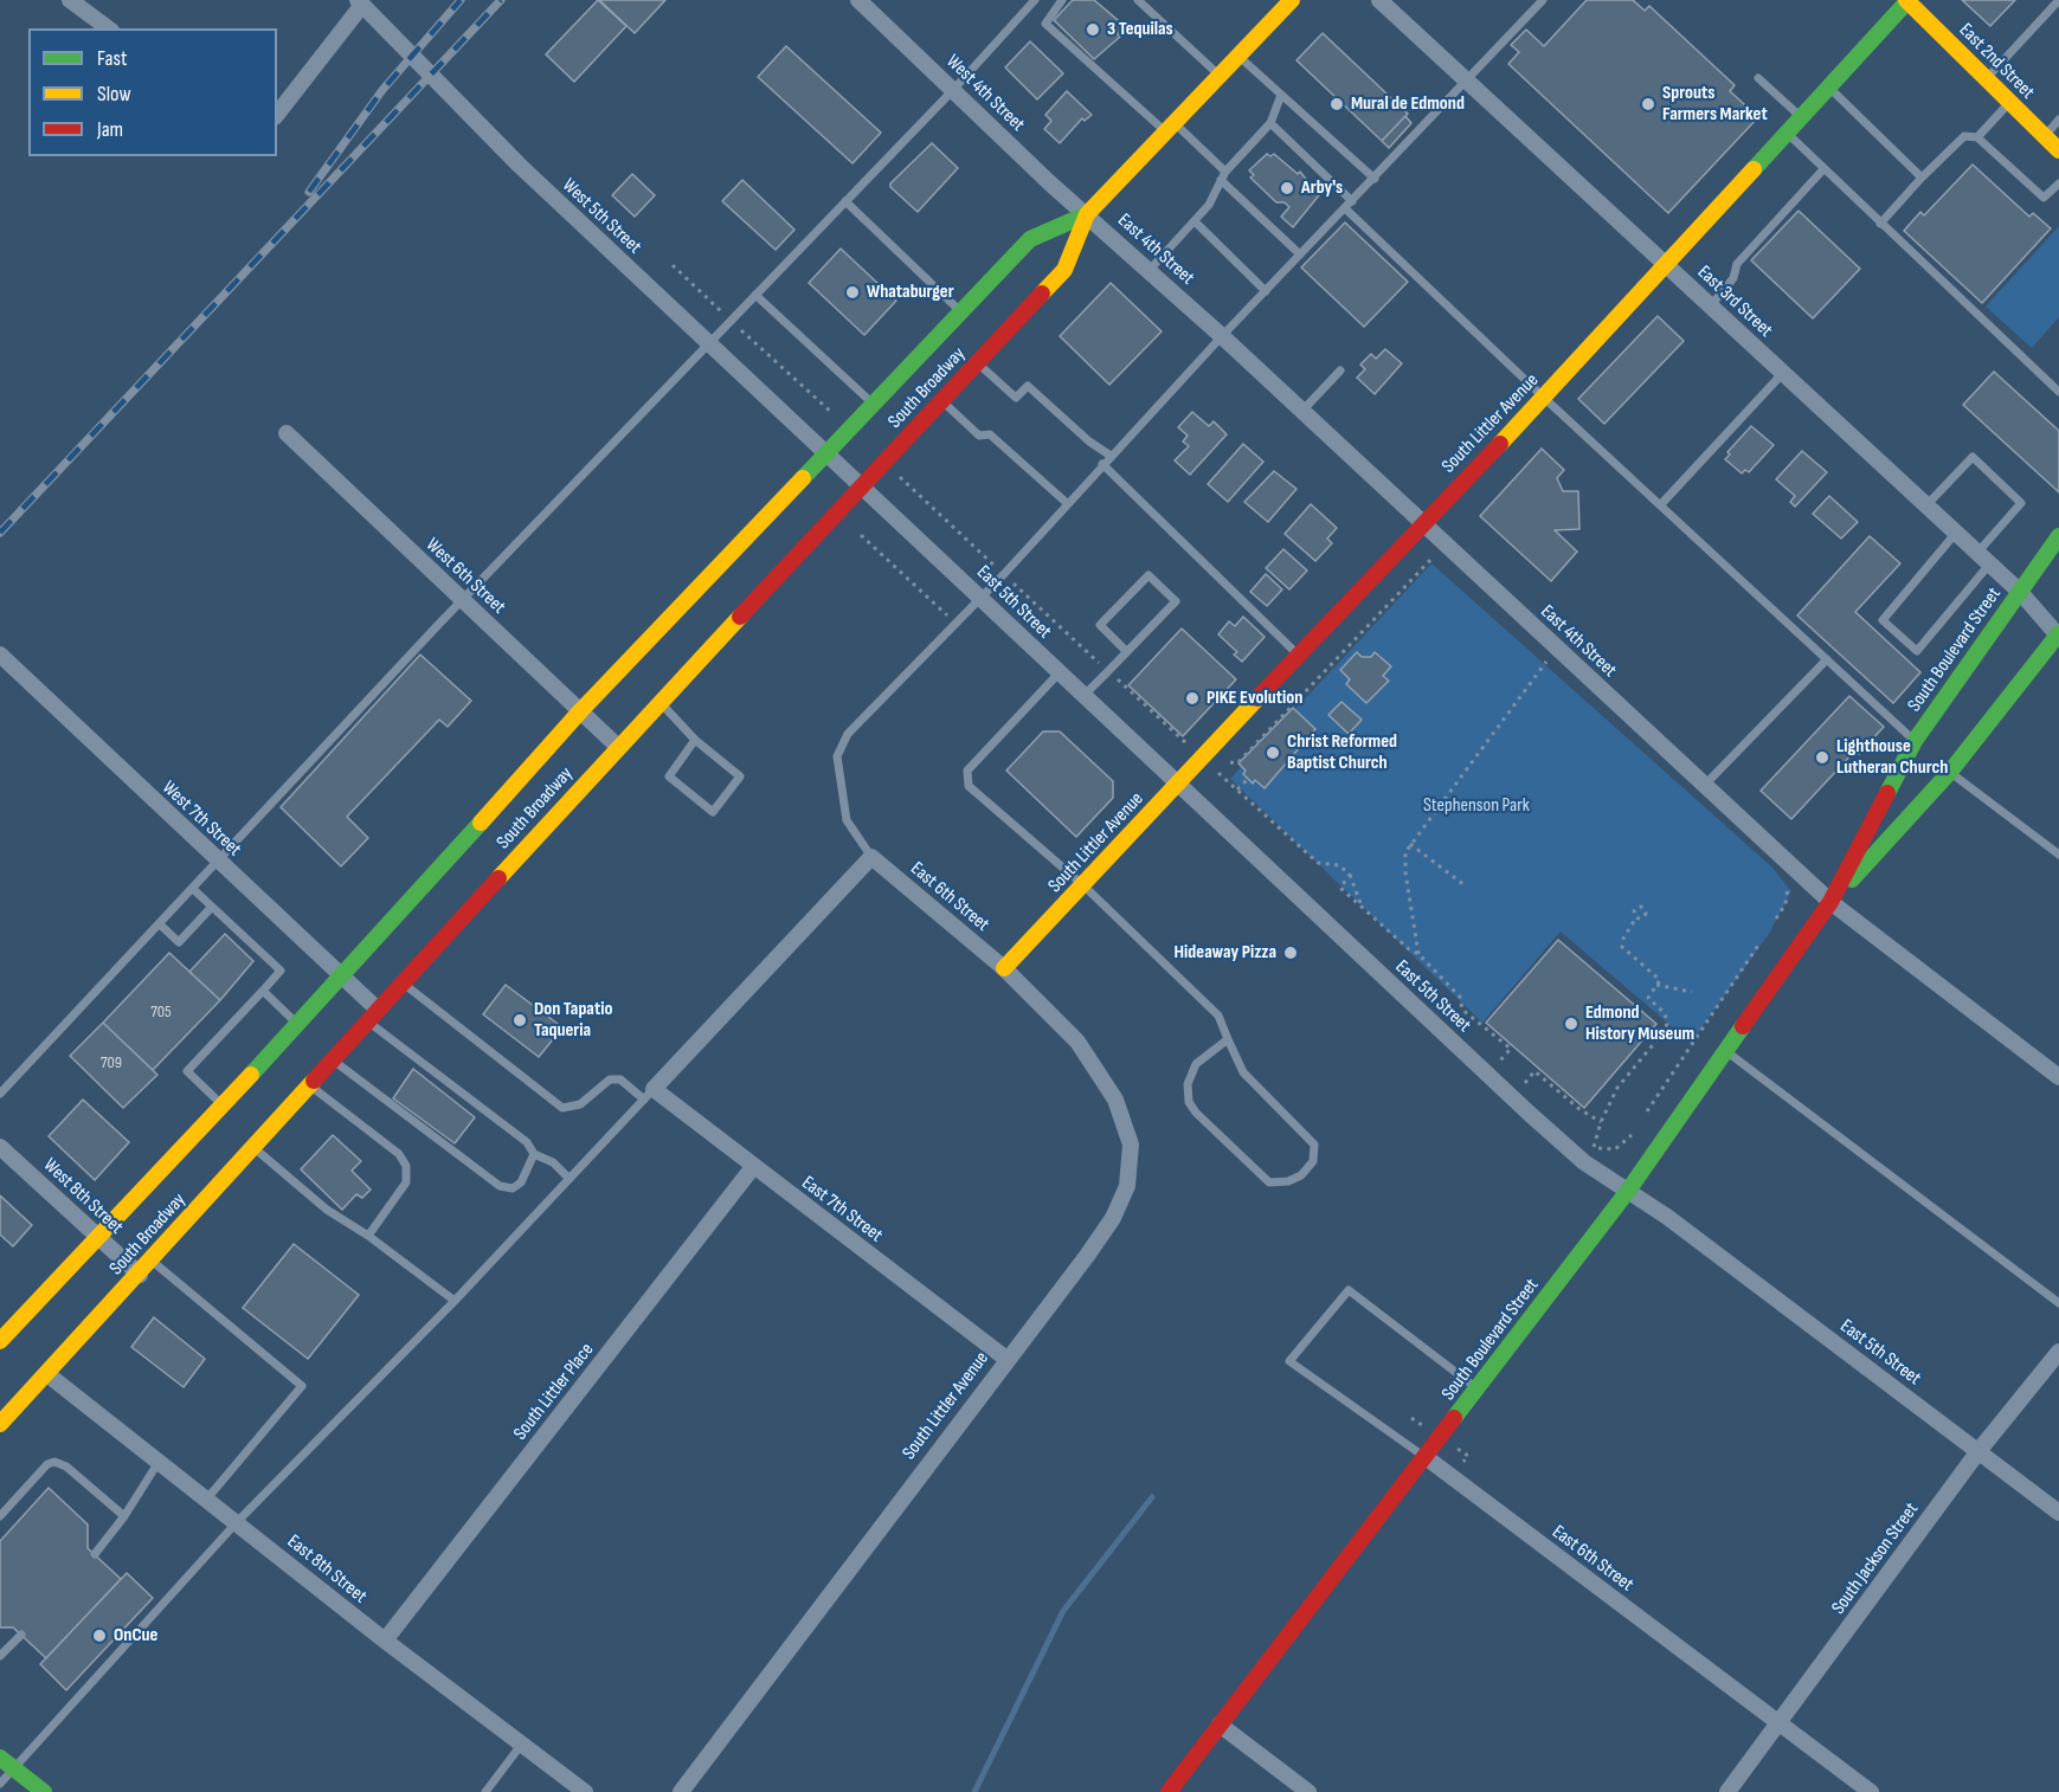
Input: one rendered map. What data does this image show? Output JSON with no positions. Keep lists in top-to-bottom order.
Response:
{
  "streets": {
    "main road": [
      "East 2nd Street",
      "South Broadway",
      "South Littler Avenue",
      "South Boulevard Street"
    ],
    "street": [
      "West 4th Street",
      "West 5th Street",
      "East 4th Street",
      "East 3rd Street",
      "West 6th Street",
      "East 5th Street",
      "West 7th Street",
      "East 6th Street",
      "West 8th Street",
      "East 7th Street",
      "South Littler Place",
      "South Jackson Street",
      "East 8th Street"
    ]
  },
  "crossings": [
    ["East 2nd Street", "South Littler Avenue"],
    ["West 4th Street", "East 4th Street"],
    ["West 4th Street", "South Broadway"],
    ["West 5th Street", "South Broadway"],
    ["West 5th Street", "East 5th Street"],
    ["East 4th Street", "South Broadway"],
    ["East 4th Street", "South Littler Avenue"],
    ["East 4th Street", "South Boulevard Street"],
    ["East 3rd Street", "South Littler Avenue"],
    ["East 3rd Street", "South Boulevard Street"],
    ["South Broadway", "West 6th Street"],
    ["South Broadway", "East 5th Street"],
    ["South Broadway", "West 7th Street"],
    ["South Broadway", "West 8th Street"],
    ["South Broadway", "East 8th Street"],
    ["South Littler Avenue", "East 5th Street"],
    ["South Littler Avenue", "East 6th Street"],
    ["South Littler Avenue", "East 7th Street"],
    ["East 5th Street", "South Boulevard Street"],
    ["East 5th Street", "South Jackson Street"],
    ["South Boulevard Street", "East 6th Street"],
    ["East 6th Street", "South Jackson Street"],
    ["East 7th Street", "South Littler Place"],
    ["South Littler Place", "East 8th Street"]
  ],
  "parks": ["Stephenson Park"],
  "places": [
    "3 Tequilas",
    "Mural de Edmond",
    "Sprouts Farmers Market",
    "Arby's",
    "Whataburger",
    "PIKE Evolution",
    "Christ Reformed Baptist Church",
    "Lighthouse Lutheran Church",
    "Hideaway Pizza",
    "Don Tapatio Taqueria",
    "Edmond History Museum",
    "OnCue"
  ],
  "house_numbers": ["705", "709"],
  "legend": ["Fast", "Slow", "Jam"]
}
